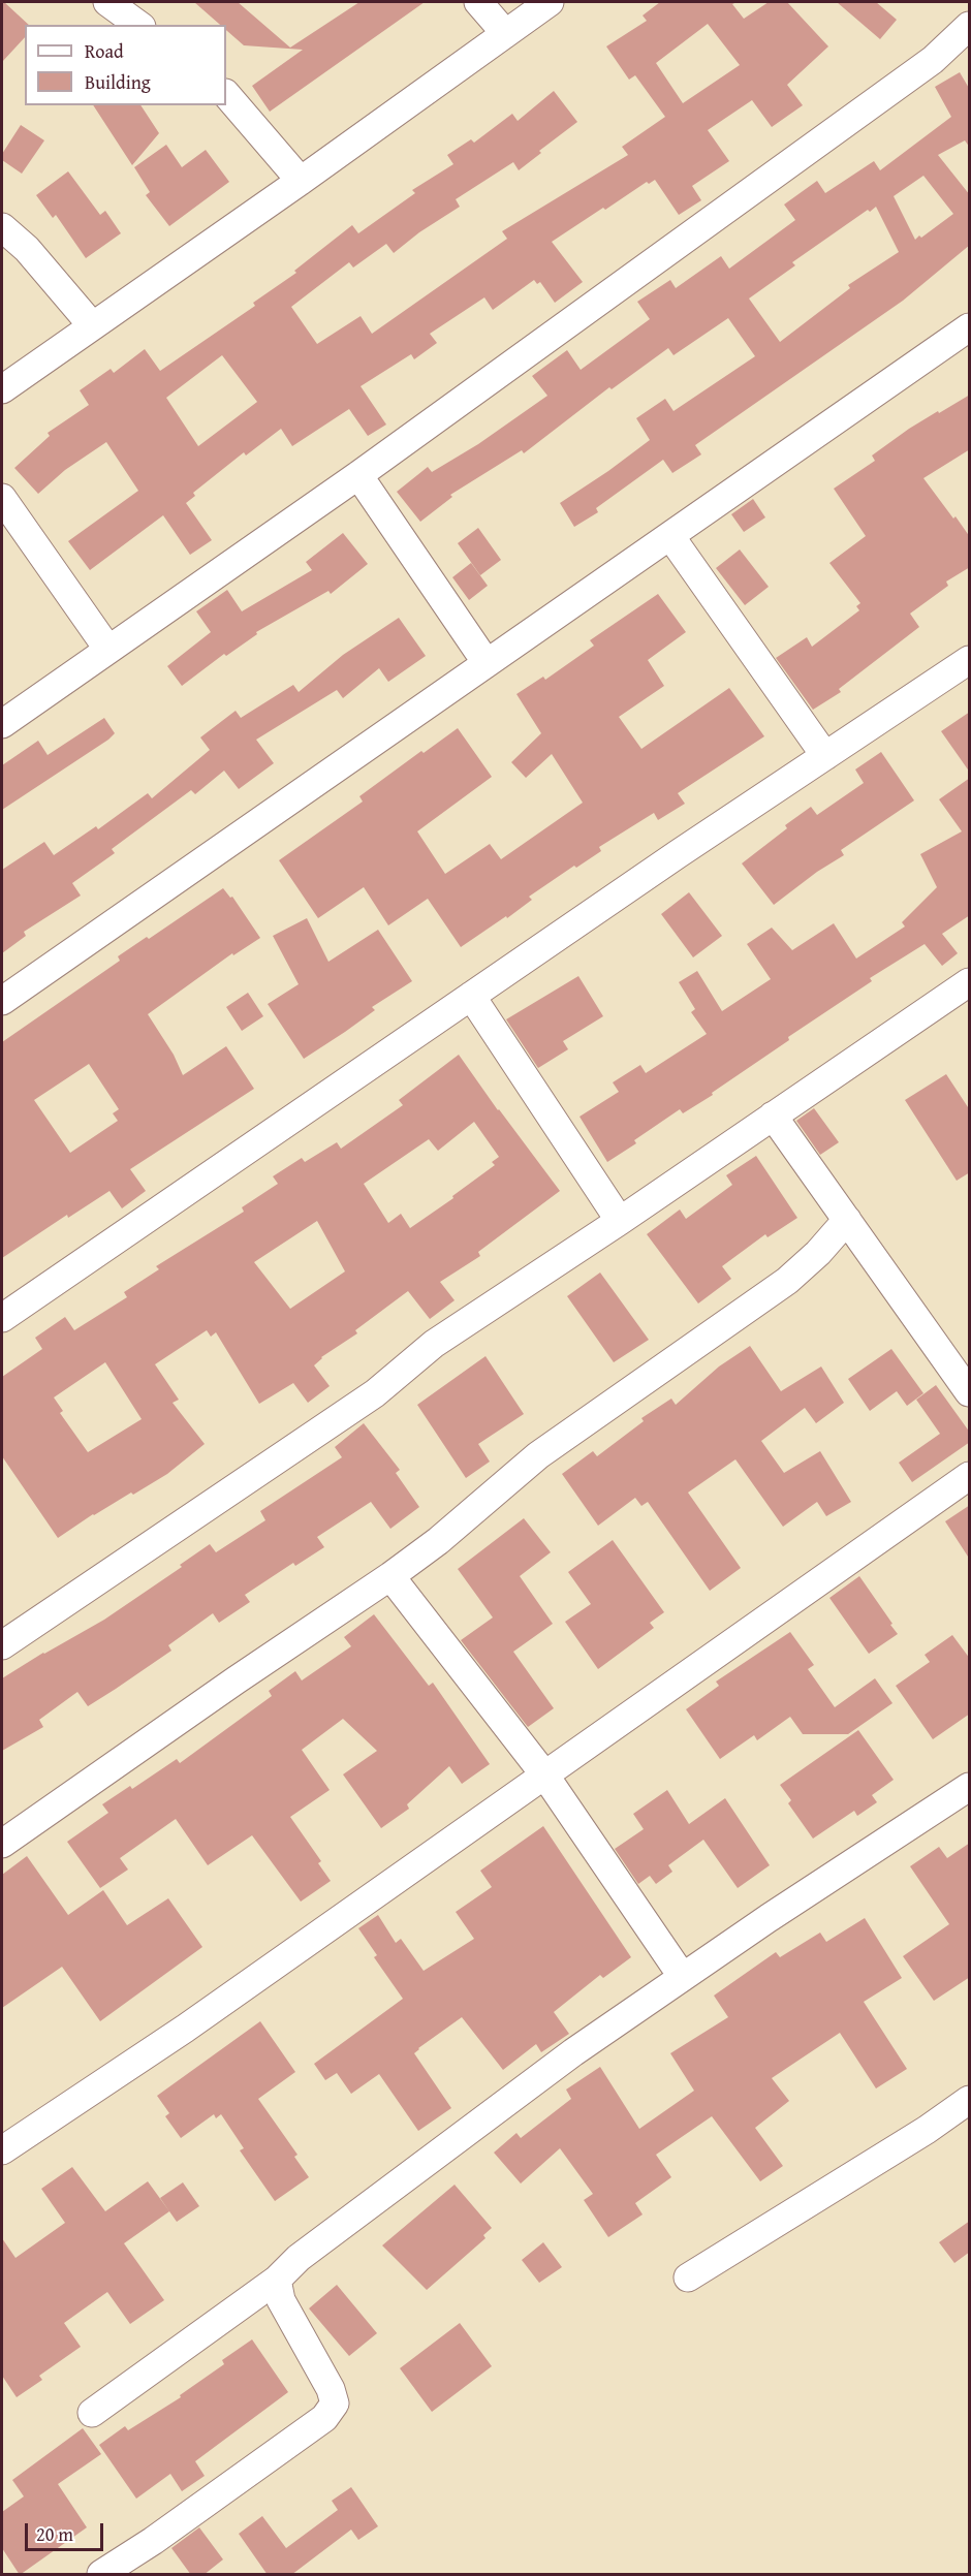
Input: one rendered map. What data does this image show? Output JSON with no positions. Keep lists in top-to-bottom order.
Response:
{
  "legend": ["Road", "Building"],
  "scale_bar": "20 m"
}
